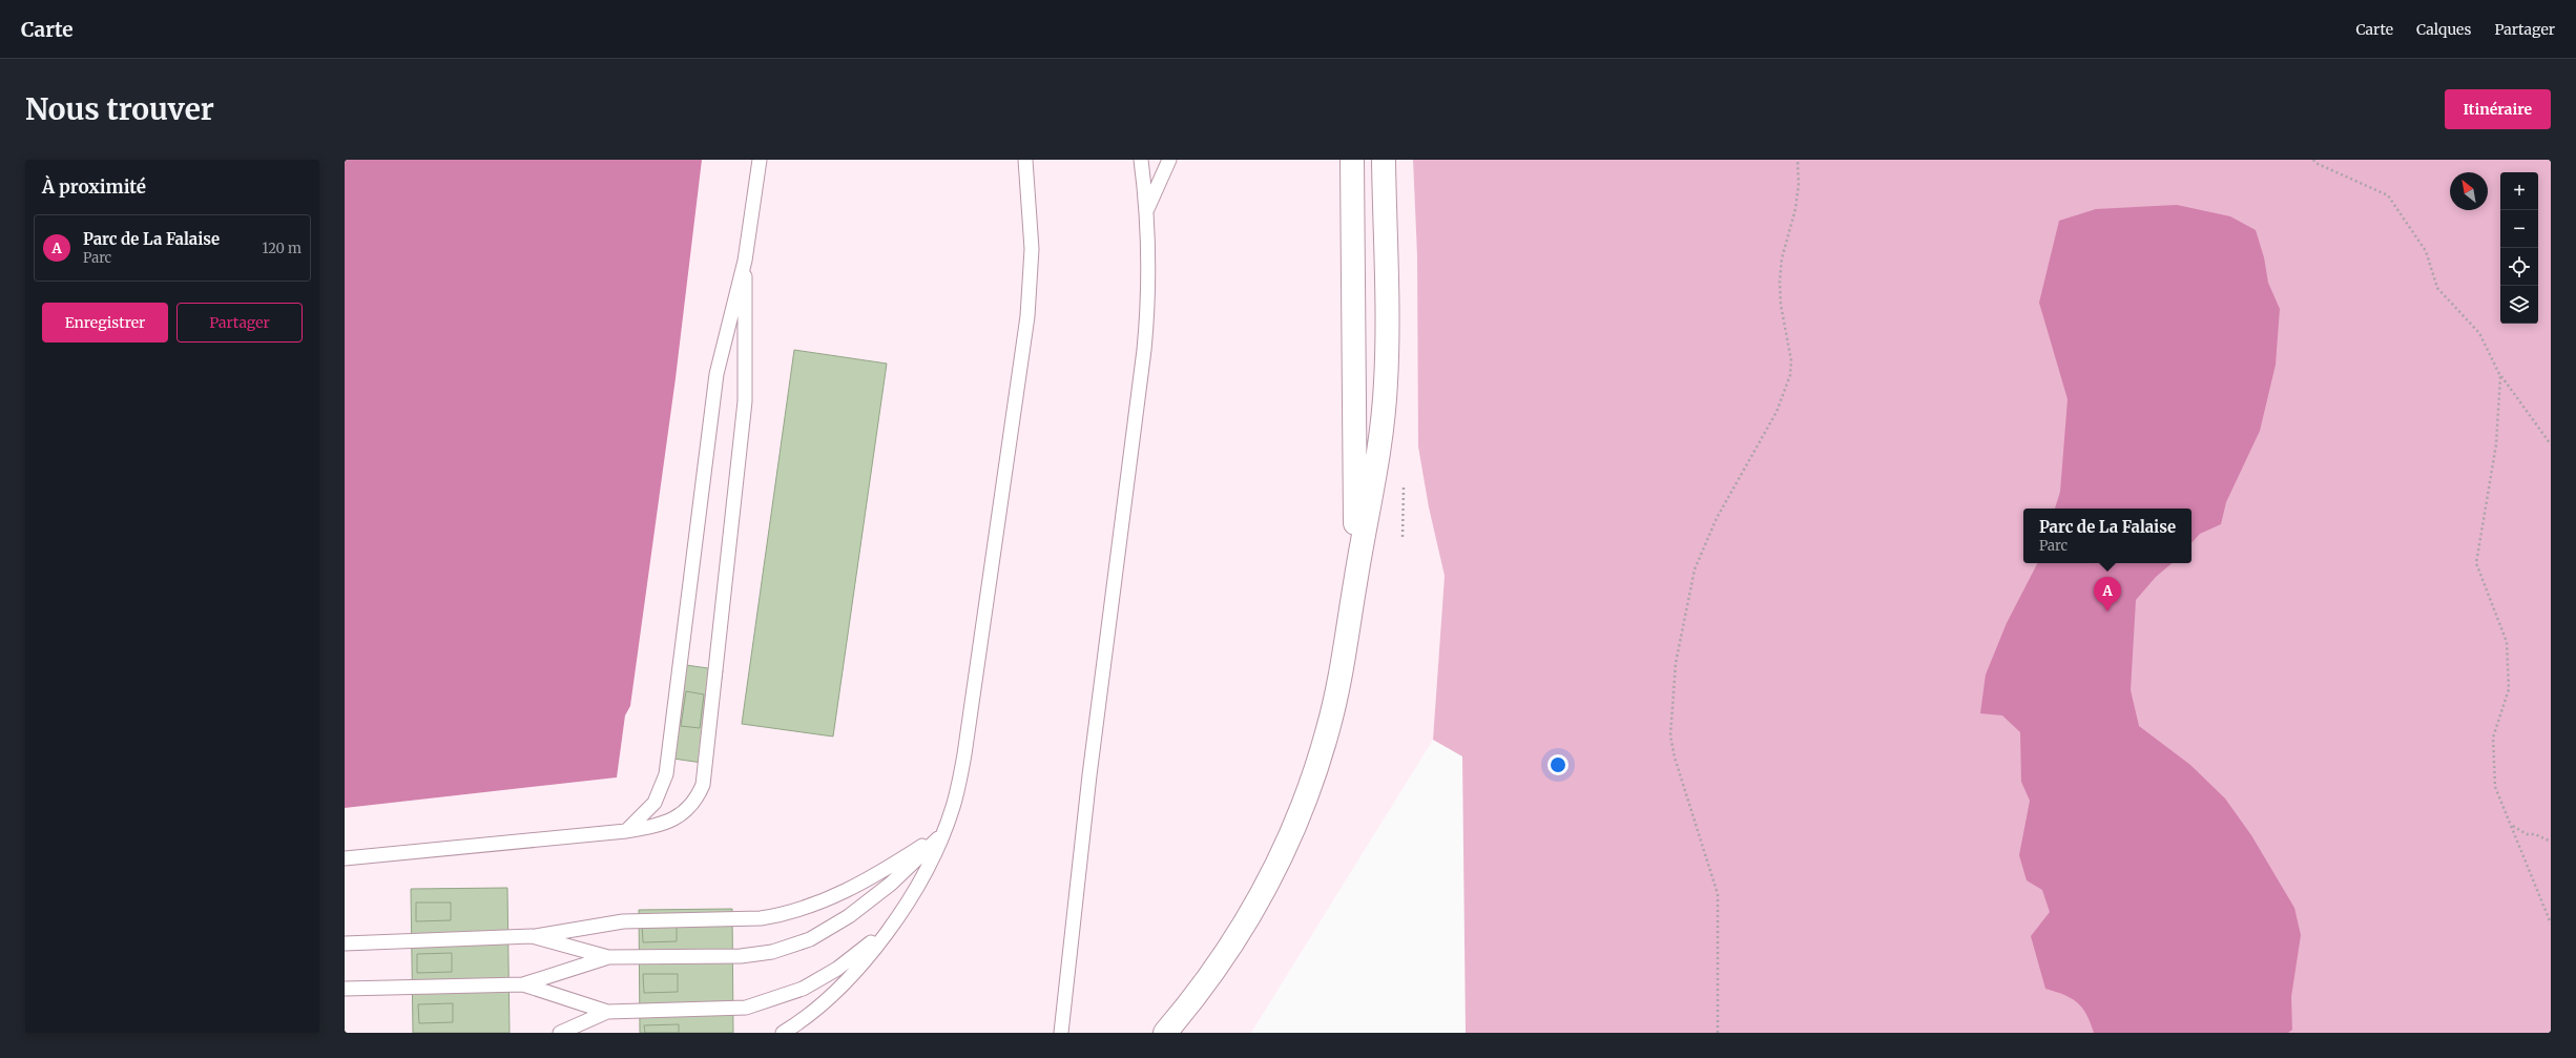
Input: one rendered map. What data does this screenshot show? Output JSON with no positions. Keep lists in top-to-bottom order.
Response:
{
  "north": "top left",
  "page": {
    "header": "Carte",
    "nav": ["Carte", "Calques", "Partager"],
    "buttons": [
      "Itinéraire",
      ["Enregistrer", "Partager"]
    ],
    "title": "Nous trouver",
    "heading": "À proximité",
    "map_buttons": ["+", "−"],
    "list": [
      {
        "mark": "A",
        "name": "Parc de La Falaise",
        "note": "Parc",
        "value": "120 m"
      }
    ],
    "popup": ["Parc de La Falaise", "Parc"],
    "pins": "A"
  }
}
